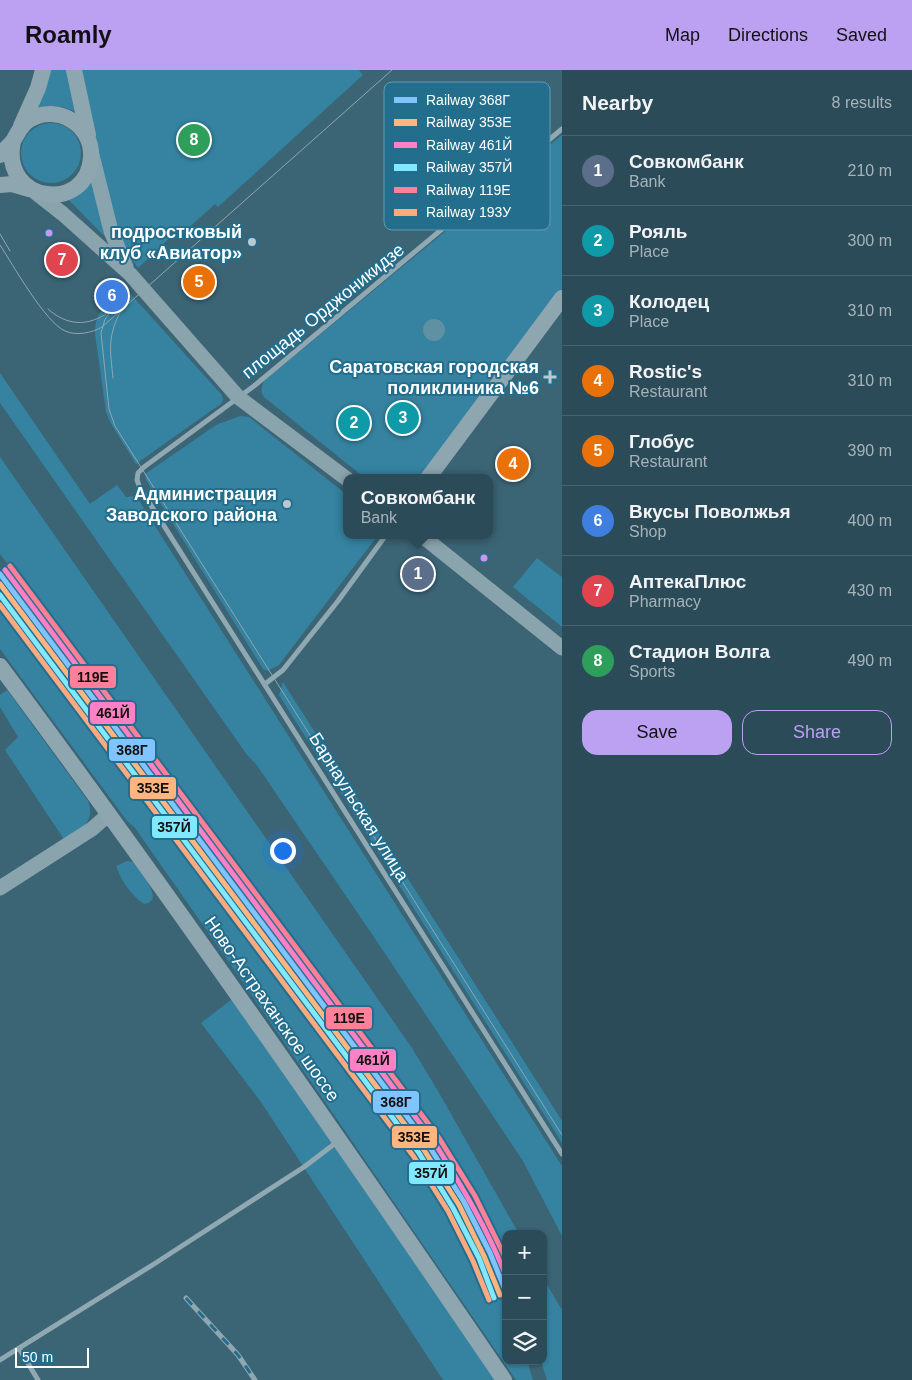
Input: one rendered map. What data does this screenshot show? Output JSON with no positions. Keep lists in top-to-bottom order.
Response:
{
  "streets": {
    "main road": ["Ново-Астраханское шоссе"],
    "street": ["площадь Орджоникидзе", "Барнаульская улица"]
  },
  "crossings": [
    ["площадь Орджоникидзе", "Барнаульская улица"]
  ],
  "places": {
    "other": ["подростковый клуб «Авиатор»", "Администрация Заводского района"],
    "health": ["Саратовская городская поликлиника №6"]
  },
  "lines": [
    "rail line 119Е",
    "rail line 461Й",
    "rail line 368Г",
    "rail line 353Е",
    "rail line 357Й",
    "rail line 193У"
  ],
  "legend": [
    "Railway 368Г",
    "Railway 353Е",
    "Railway 461Й",
    "Railway 357Й",
    "Railway 119Е",
    "Railway 193У"
  ],
  "scale_bar": "50 m",
  "page": {
    "header": "Roamly",
    "nav": ["Map", "Directions", "Saved"],
    "heading": ["Nearby", "8 results"],
    "pins": [
      "8",
      "7",
      "5",
      "6",
      "3",
      "2",
      "4",
      "1"
    ],
    "list": [
      {
        "mark": "1",
        "name": "Совкомбанк",
        "note": "Bank",
        "value": "210 m"
      },
      {
        "mark": "2",
        "name": "Рояль",
        "note": "Place",
        "value": "300 m"
      },
      {
        "mark": "3",
        "name": "Колодец",
        "note": "Place",
        "value": "310 m"
      },
      {
        "mark": "4",
        "name": "Rostic's",
        "note": "Restaurant",
        "value": "310 m"
      },
      {
        "mark": "5",
        "name": "Глобус",
        "note": "Restaurant",
        "value": "390 m"
      },
      {
        "mark": "6",
        "name": "Вкусы Поволжья",
        "note": "Shop",
        "value": "400 m"
      },
      {
        "mark": "7",
        "name": "АптекаПлюс",
        "note": "Pharmacy",
        "value": "430 m"
      },
      {
        "mark": "8",
        "name": "Стадион Волга",
        "note": "Sports",
        "value": "490 m"
      }
    ],
    "popup": ["Совкомбанк", "Bank"],
    "buttons": ["Save", "Share"],
    "map_buttons": ["+", "−"],
    "scale": "50 m"
  }
}
